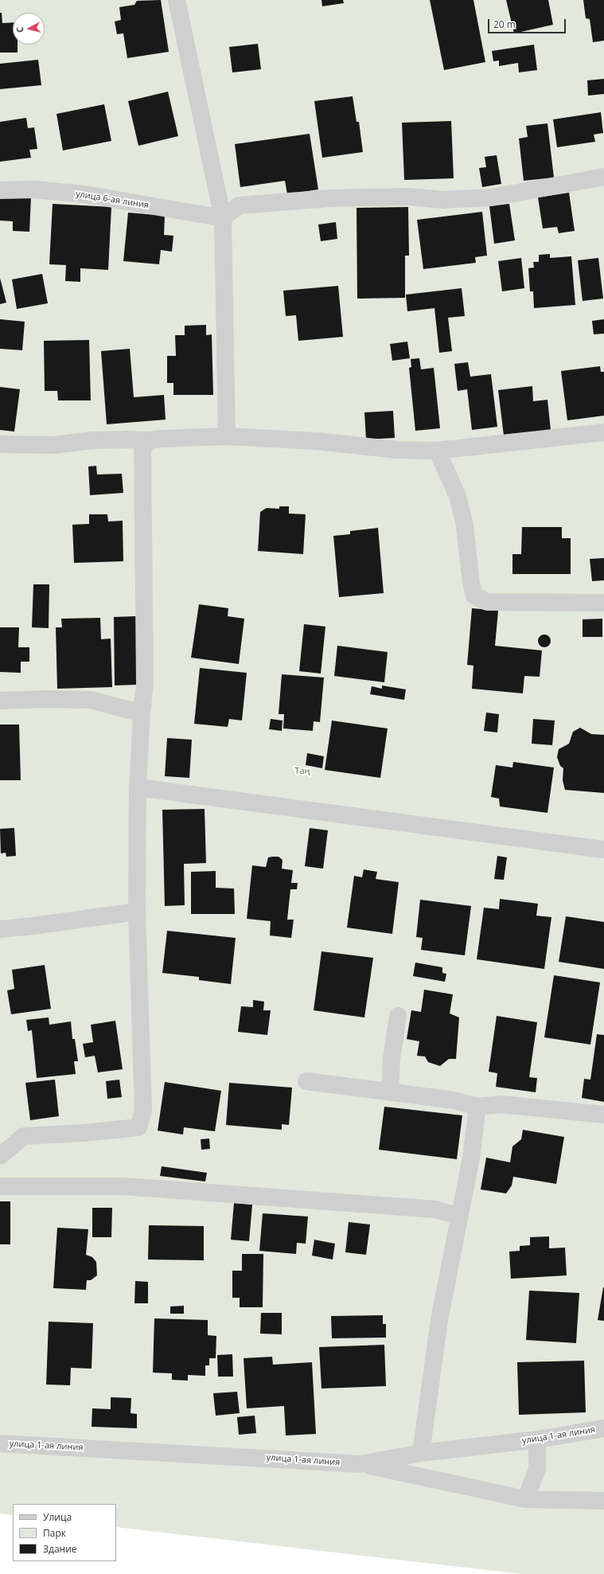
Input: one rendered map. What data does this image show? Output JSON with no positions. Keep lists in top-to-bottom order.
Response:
{
  "streets": {
    "street": ["улица 6-ая линия", "улица 1-ая линия"]
  },
  "parks": ["Таң"],
  "legend": ["Улица", "Парк", "Здание"],
  "scale_bar": "20 m",
  "north": "left"
}
